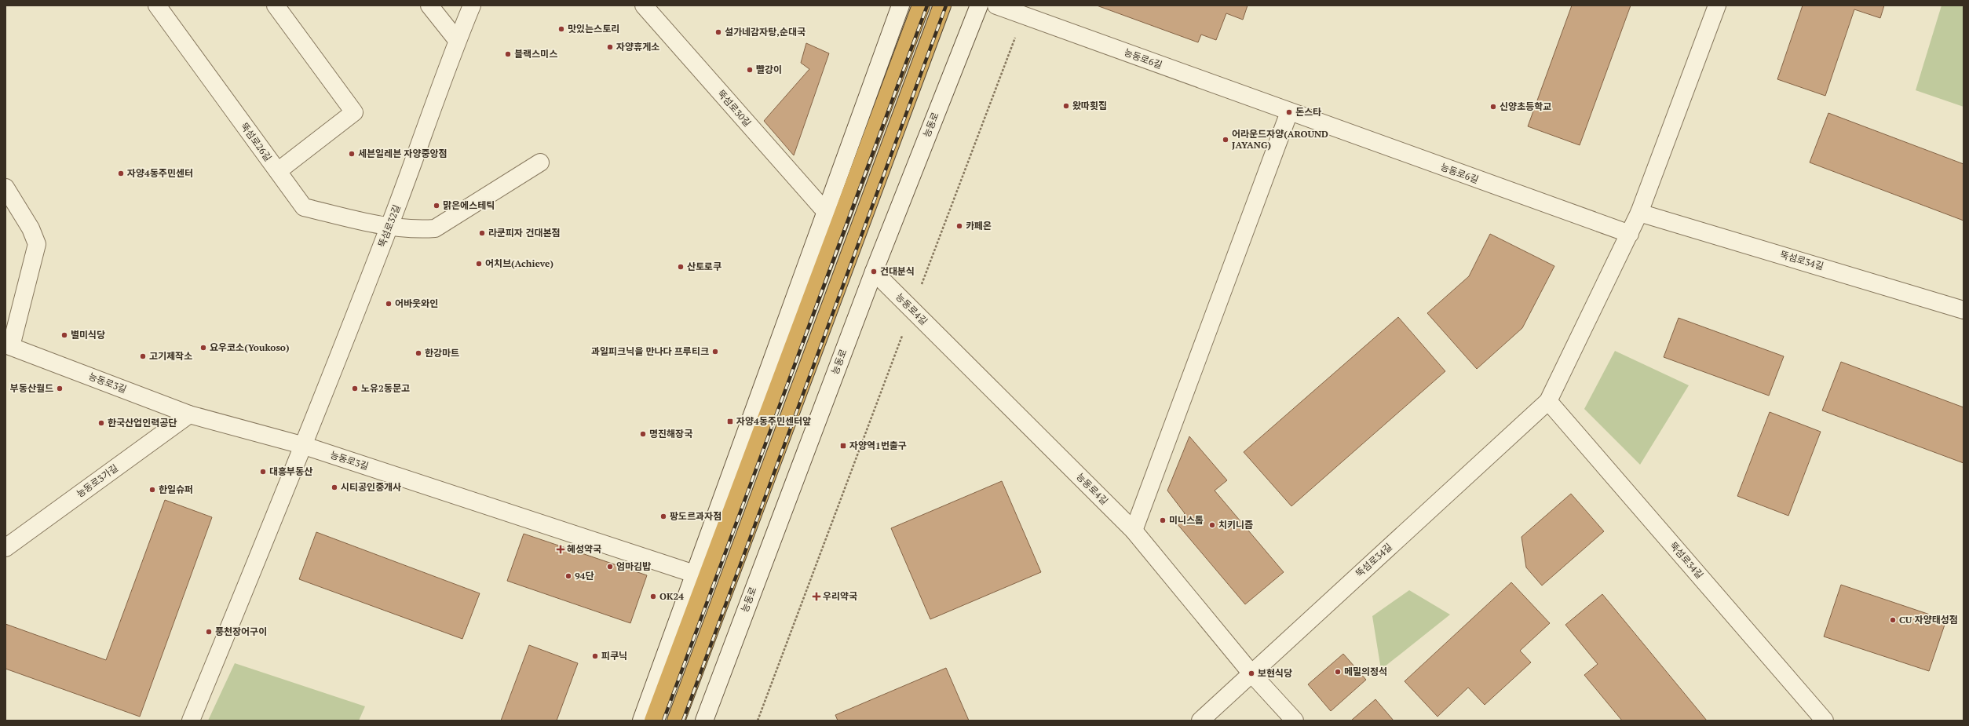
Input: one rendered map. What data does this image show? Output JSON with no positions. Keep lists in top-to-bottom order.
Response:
{
  "streets": {
    "street": [
      "능동로6길",
      "뚝섬로30길",
      "능동로",
      "뚝섬로26길",
      "뚝섬로32길",
      "뚝섬로34길",
      "능동로4길",
      "능동로3길",
      "능동로3가길"
    ]
  },
  "crossings": [
    ["능동로6길", "뚝섬로34길"],
    ["능동로", "능동로4길"],
    ["뚝섬로26길", "뚝섬로32길"],
    ["뚝섬로32길", "능동로3길"],
    ["뚝섬로34길", "능동로4길"],
    ["능동로3길", "능동로3가길"]
  ],
  "places": {
    "other": [
      "맛있는스토리",
      "설가네감자탕,순대국",
      "자양휴게소",
      "블랙스미스",
      "빨강이",
      "왔따횟집",
      "신양초등학교",
      "돈스타",
      "어라운드자양(AROUND JAYANG)",
      "세븐일레븐 자양중앙점",
      "자양4동주민센터",
      "맑은에스테틱",
      "카페온",
      "라쿤피자 건대본점",
      "어치브(Achieve)",
      "산토로쿠",
      "건대분식",
      "어바웃와인",
      "별미식당",
      "요우코소(Youkoso)",
      "과일피크닉을 만나다 프루티크",
      "한강마트",
      "고기제작소",
      "부동산월드",
      "노유2동문고",
      "한국산업인력공단",
      "명진해장국",
      "대흥부동산",
      "시티공인중개사",
      "한일슈퍼",
      "팡도르과자점",
      "미니스톱",
      "치키니즘",
      "엄마김밥",
      "94단",
      "OK24",
      "CU 자양태성점",
      "풍천장어구이",
      "피쿠닉",
      "메밀의정석",
      "보현식당"
    ],
    "transit": ["자양4동주민센터앞", "자양역1번출구"],
    "health": ["혜성약국", "우리약국"]
  }
}
